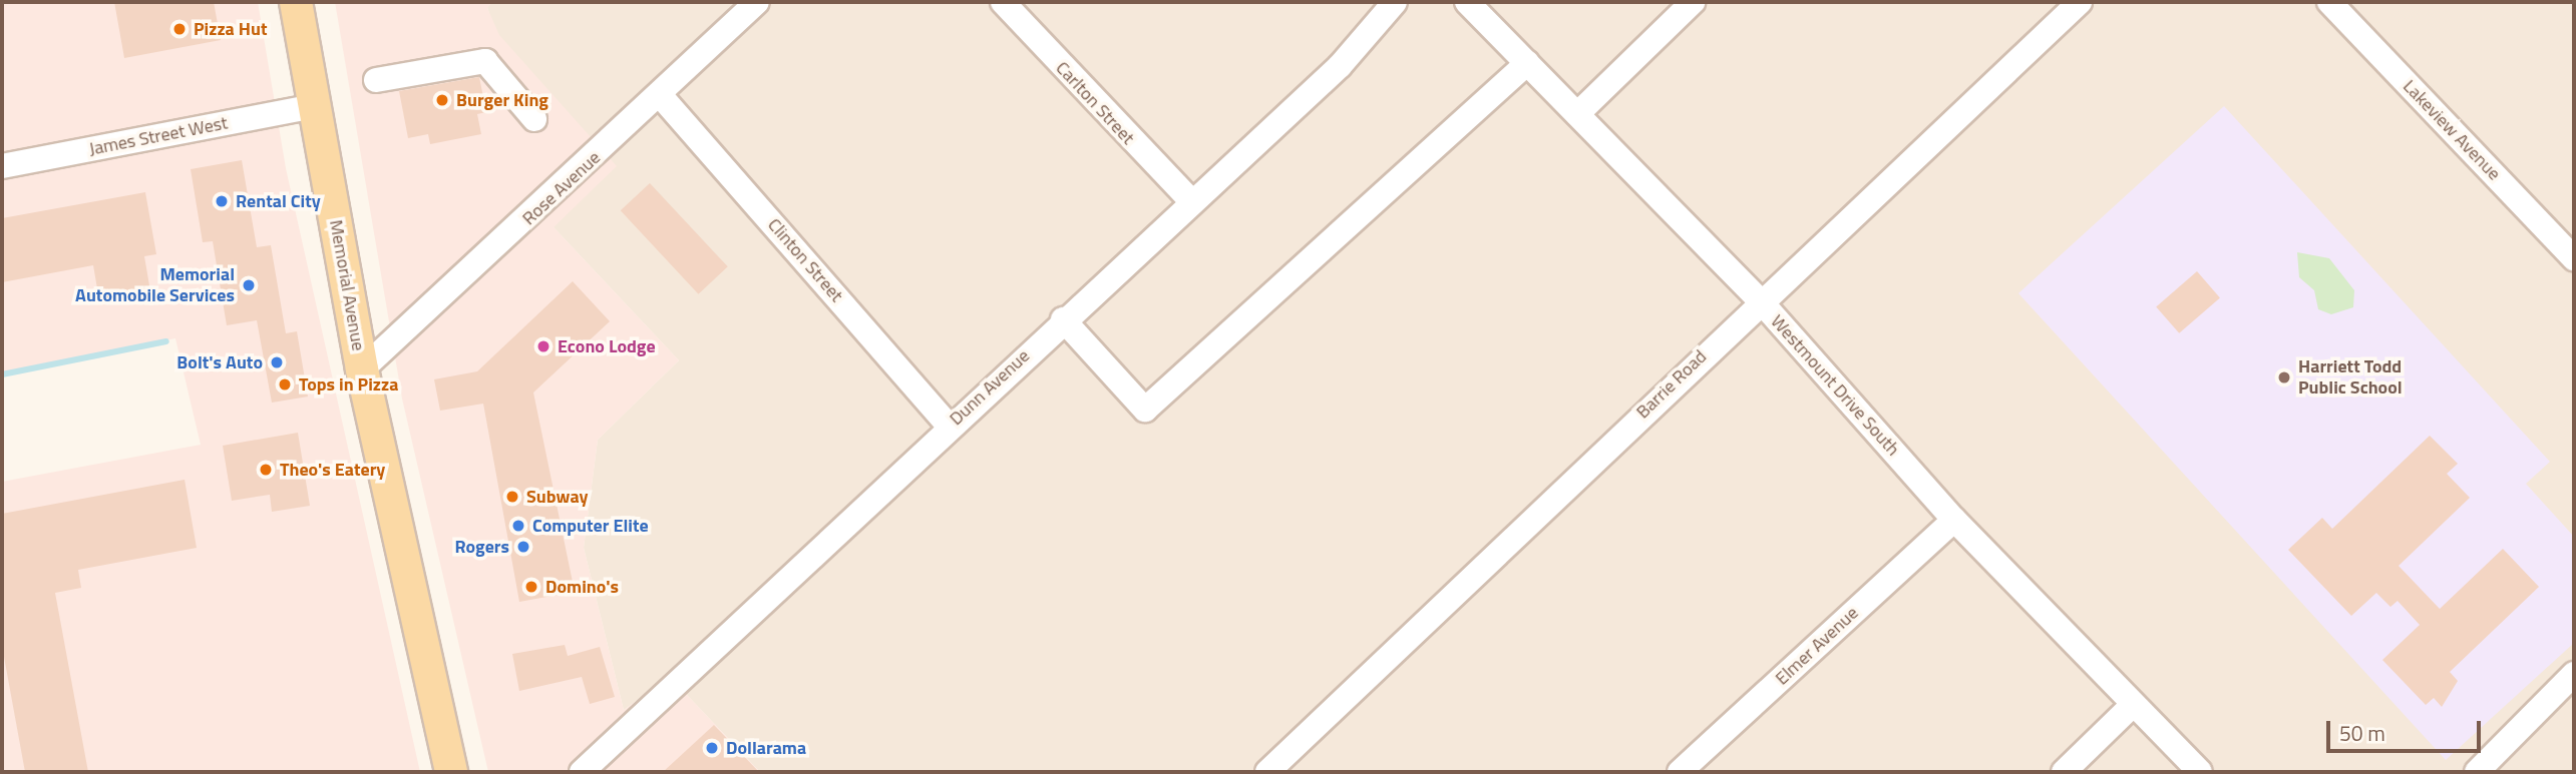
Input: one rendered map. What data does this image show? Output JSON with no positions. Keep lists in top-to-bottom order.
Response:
{
  "streets": {
    "main road": ["Memorial Avenue"],
    "street": [
      "Carlton Street",
      "Lakeview Avenue",
      "James Street West",
      "Rose Avenue",
      "Clinton Street",
      "Barrie Road",
      "Westmount Drive South",
      "Dunn Avenue",
      "Elmer Avenue"
    ]
  },
  "crossings": [
    ["Carlton Street", "Dunn Avenue"],
    ["James Street West", "Memorial Avenue"],
    ["Rose Avenue", "Clinton Street"],
    ["Rose Avenue", "Memorial Avenue"],
    ["Clinton Street", "Dunn Avenue"],
    ["Barrie Road", "Westmount Drive South"],
    ["Westmount Drive South", "Elmer Avenue"]
  ],
  "places": [
    "Pizza Hut",
    "Burger King",
    "Rental City",
    "Memorial Automobile Services",
    "Econo Lodge",
    "Bolt's Auto",
    "Harriett Todd Public School",
    "Tops in Pizza",
    "Theo's Eatery",
    "Subway",
    "Computer Elite",
    "Rogers",
    "Domino's",
    "Dollarama"
  ],
  "scale_bar": "50 m"
}
